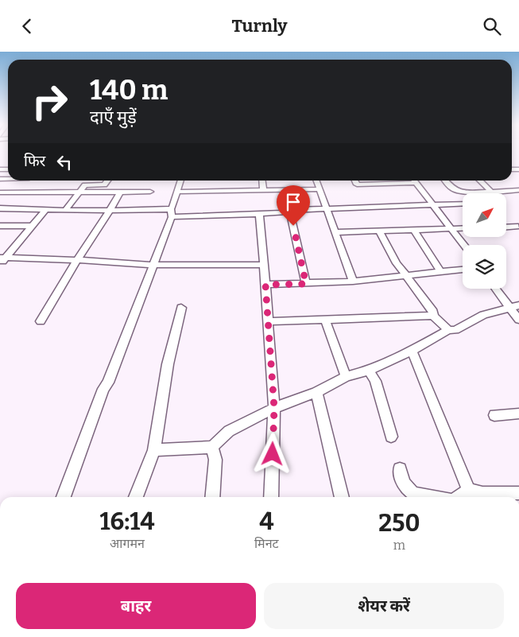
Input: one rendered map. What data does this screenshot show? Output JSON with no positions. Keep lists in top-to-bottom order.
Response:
{
  "north": "top right",
  "page": {
    "header": "Turnly",
    "turn": ["140 m", "दाएँ मुड़ें"],
    "then": "फिर",
    "eta": [
      "16:14",
      "आगमन",
      "4",
      "मिनट",
      "250",
      "m"
    ],
    "buttons": ["बाहर", "शेयर करें"]
  }
}
